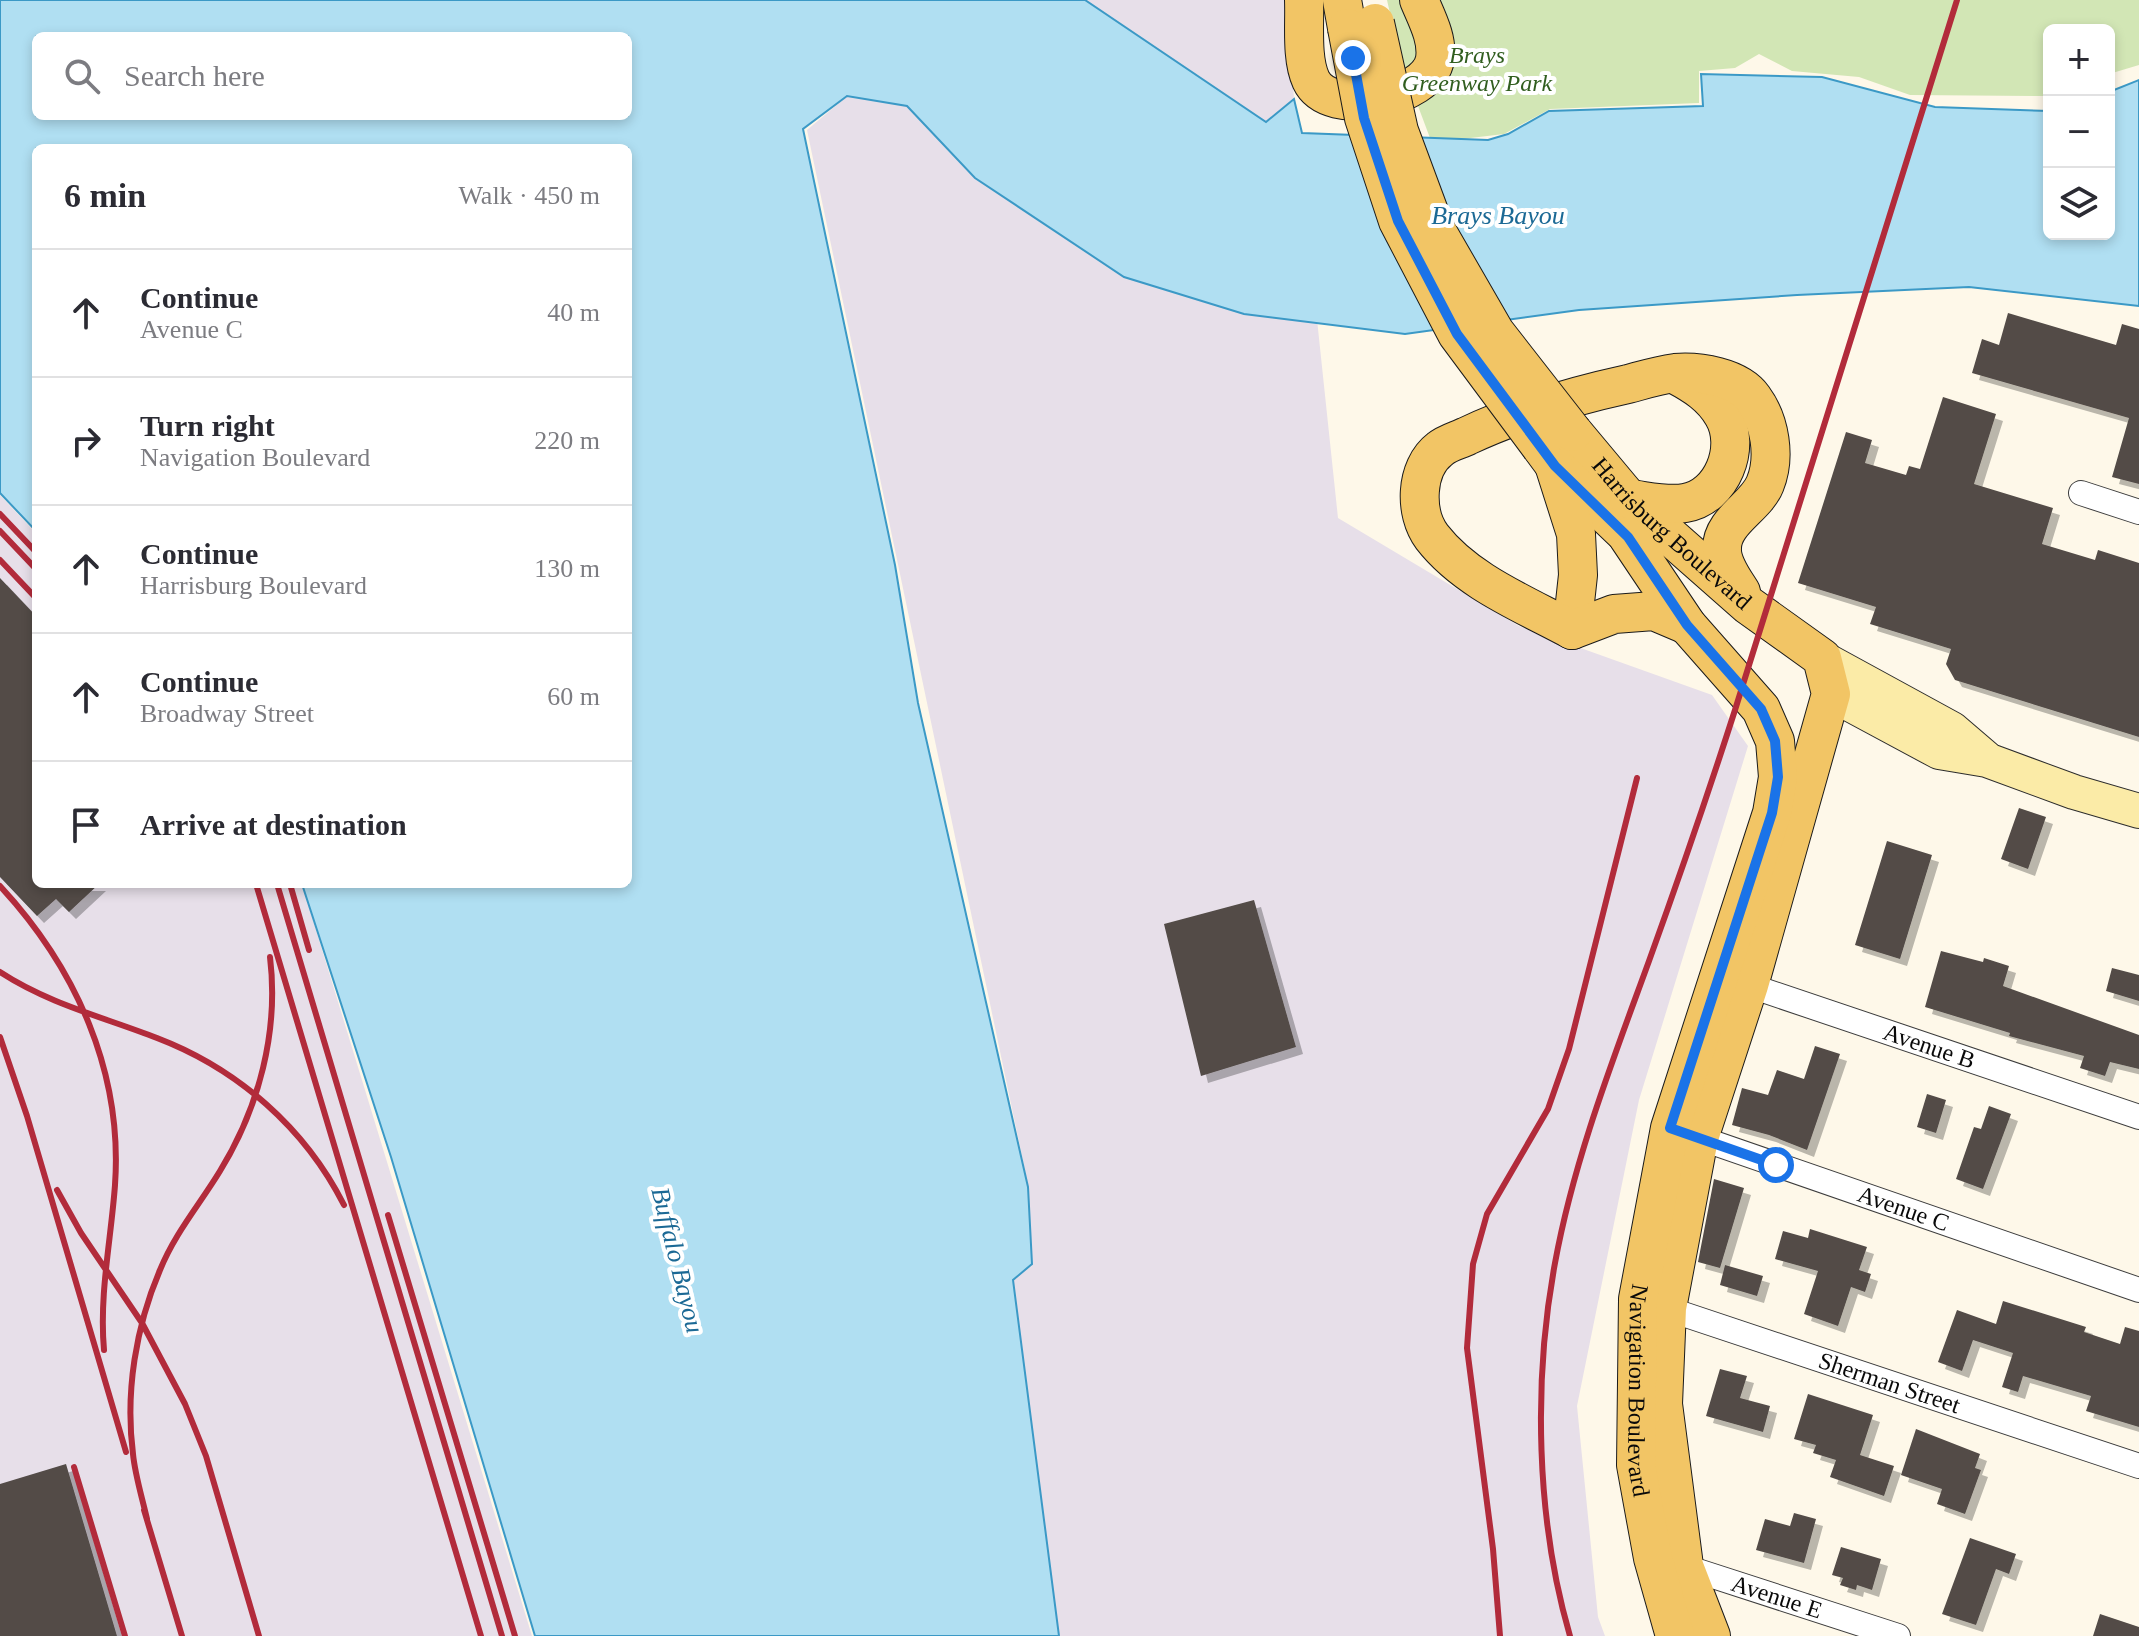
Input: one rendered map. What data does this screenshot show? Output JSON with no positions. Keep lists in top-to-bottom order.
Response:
{
  "streets": {
    "main road": ["Harrisburg Boulevard", "Navigation Boulevard"],
    "street": [
      "Avenue B",
      "Avenue C",
      "Sherman Street",
      "Avenue E"
    ]
  },
  "crossings": [
    ["Harrisburg Boulevard", "Navigation Boulevard"],
    ["Avenue B", "Navigation Boulevard"],
    ["Avenue C", "Navigation Boulevard"],
    ["Sherman Street", "Navigation Boulevard"],
    ["Navigation Boulevard", "Avenue E"]
  ],
  "water": ["Brays Bayou", "Buffalo Bayou"],
  "parks": ["Brays Greenway Park"],
  "page": {
    "map_buttons": ["+", "−"],
    "search": "Search here",
    "heading": ["6 min", "Walk · 450 m"],
    "list": [
      ["Continue", "Avenue C", "40 m"],
      ["Turn right", "Navigation Boulevard", "220 m"],
      ["Continue", "Harrisburg Boulevard", "130 m"],
      ["Continue", "Broadway Street", "60 m"],
      "Arrive at destination"
    ]
  }
}
